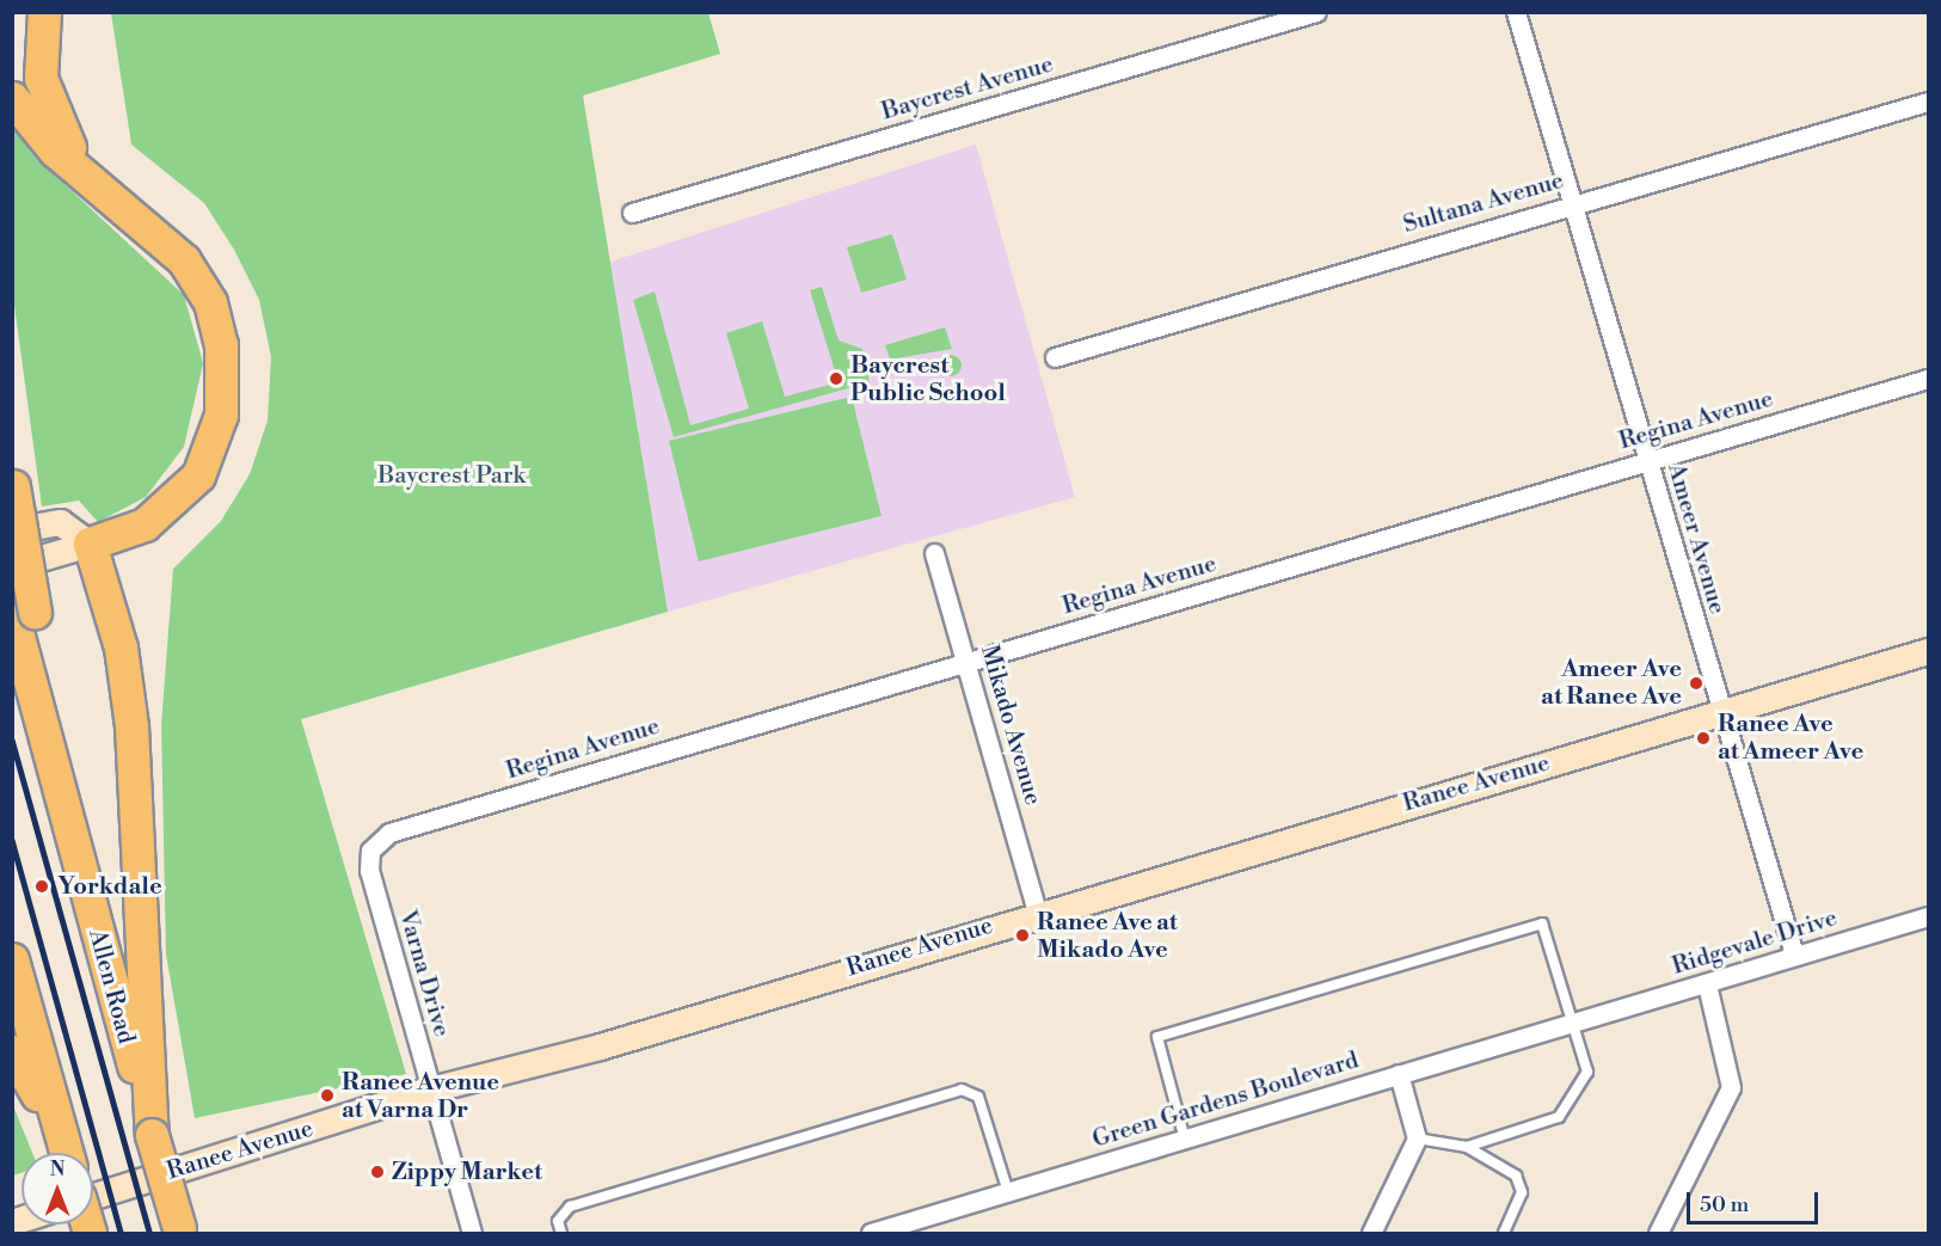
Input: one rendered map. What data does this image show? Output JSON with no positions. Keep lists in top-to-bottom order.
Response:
{
  "streets": {
    "highway": ["Allen Road"],
    "street": [
      "Baycrest Avenue",
      "Sultana Avenue",
      "Regina Avenue",
      "Ameer Avenue",
      "Mikado Avenue",
      "Ranee Avenue",
      "Ridgevale Drive",
      "Varna Drive",
      "Green Gardens Boulevard"
    ]
  },
  "crossings": [
    ["Sultana Avenue", "Ameer Avenue"],
    ["Regina Avenue", "Ameer Avenue"],
    ["Regina Avenue", "Mikado Avenue"],
    ["Regina Avenue", "Varna Drive"],
    ["Ameer Avenue", "Ranee Avenue"],
    ["Ameer Avenue", "Ridgevale Drive"],
    ["Mikado Avenue", "Ranee Avenue"],
    ["Ranee Avenue", "Varna Drive"],
    ["Ridgevale Drive", "Green Gardens Boulevard"]
  ],
  "parks": ["Baycrest Park"],
  "places": [
    "Baycrest Public School",
    "Ameer Ave at Ranee Ave",
    "Ranee Ave at Ameer Ave",
    "Yorkdale",
    "Ranee Ave at Mikado Ave",
    "Ranee Avenue at Varna Dr",
    "Zippy Market"
  ],
  "scale_bar": "50 m",
  "north": "top"
}
